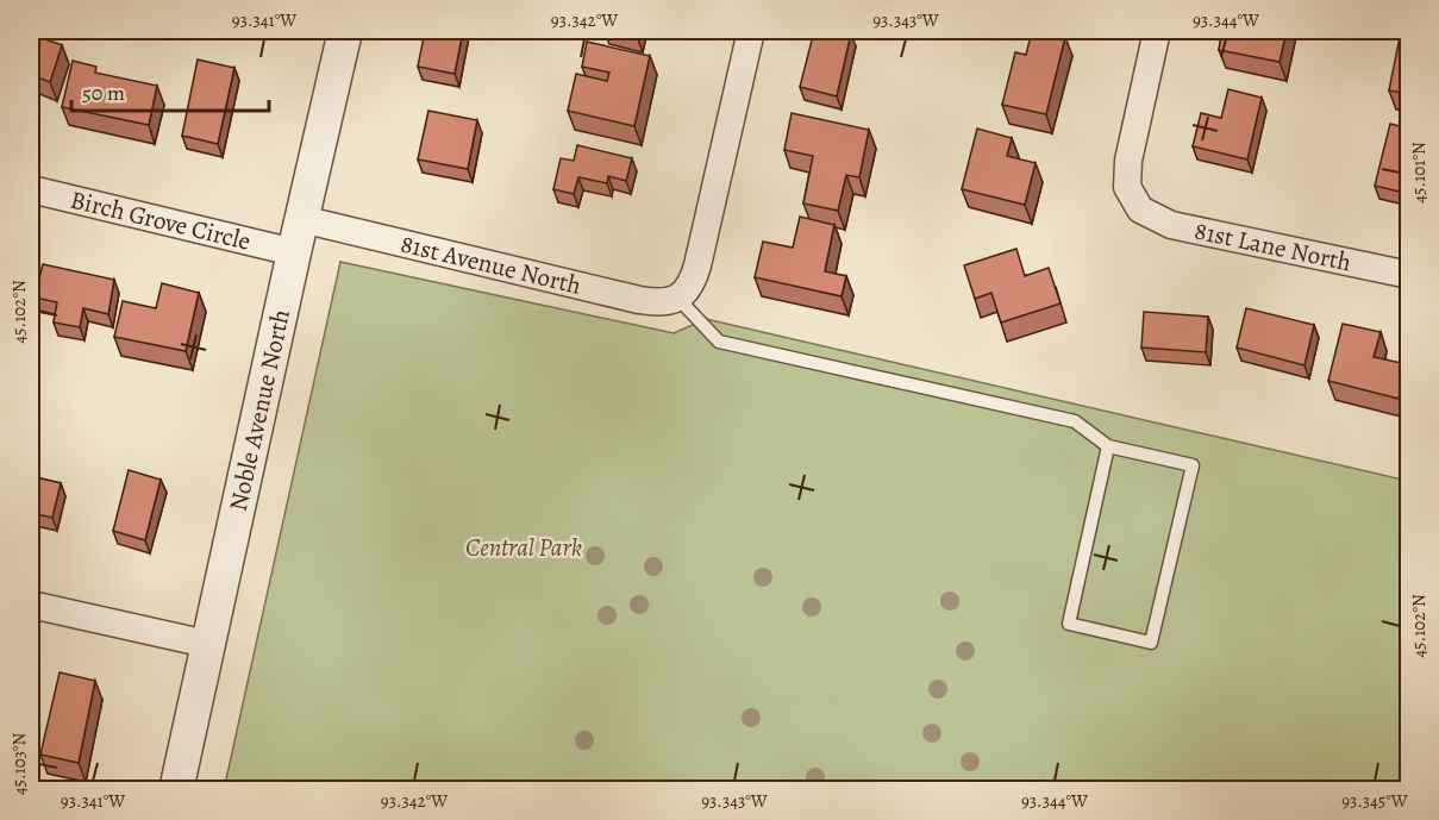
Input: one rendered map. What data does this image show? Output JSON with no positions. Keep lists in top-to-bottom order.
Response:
{
  "streets": {
    "street": [
      "Birch Grove Circle",
      "81st Lane North",
      "81st Avenue North",
      "Noble Avenue North"
    ]
  },
  "crossings": [
    ["Birch Grove Circle", "Noble Avenue North"],
    ["81st Avenue North", "Noble Avenue North"]
  ],
  "parks": ["Central Park"],
  "scale_bar": "50 m",
  "coordinates": [
    "93.341°W",
    "93.342°W",
    "93.343°W",
    "93.344°W",
    "45.101°N",
    "45.102°N",
    "45.103°N",
    "93.345°W"
  ]
}
